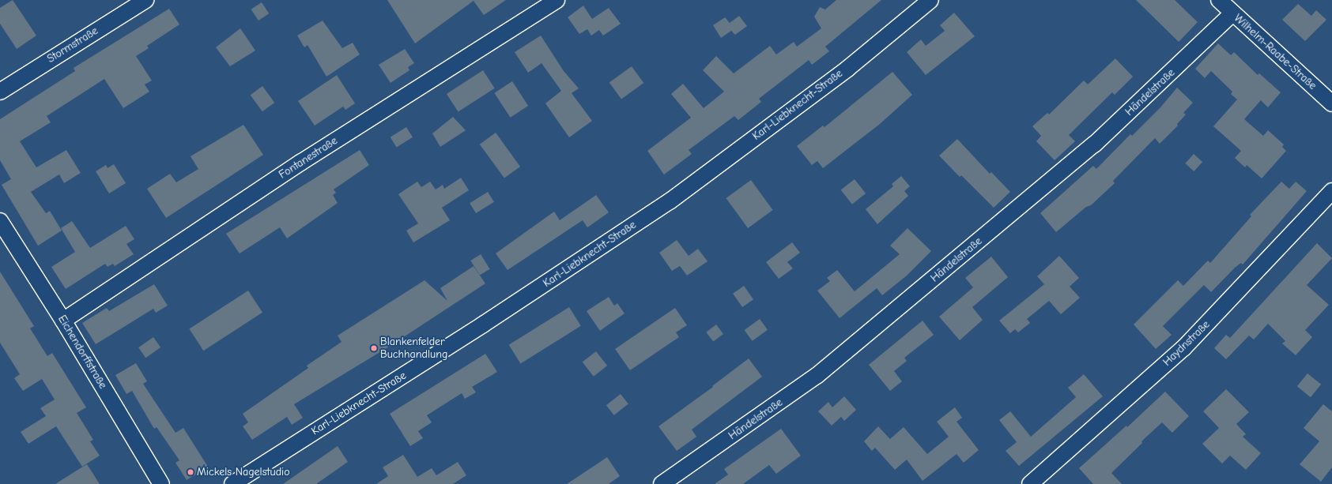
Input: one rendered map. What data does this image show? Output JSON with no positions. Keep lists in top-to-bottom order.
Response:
{
  "streets": {
    "street": [
      "Stormstraße",
      "Wilhelm-Raabe-Straße",
      "Händelstraße",
      "Karl-Liebknecht-Straße",
      "Fontanestraße",
      "Haydnstraße",
      "Eichendorffstraße"
    ]
  },
  "crossings": [
    ["Wilhelm-Raabe-Straße", "Händelstraße"],
    ["Fontanestraße", "Eichendorffstraße"]
  ],
  "places": ["Blankenfelder Buchhandlung", "Mickels Nagelstudio"]
}
